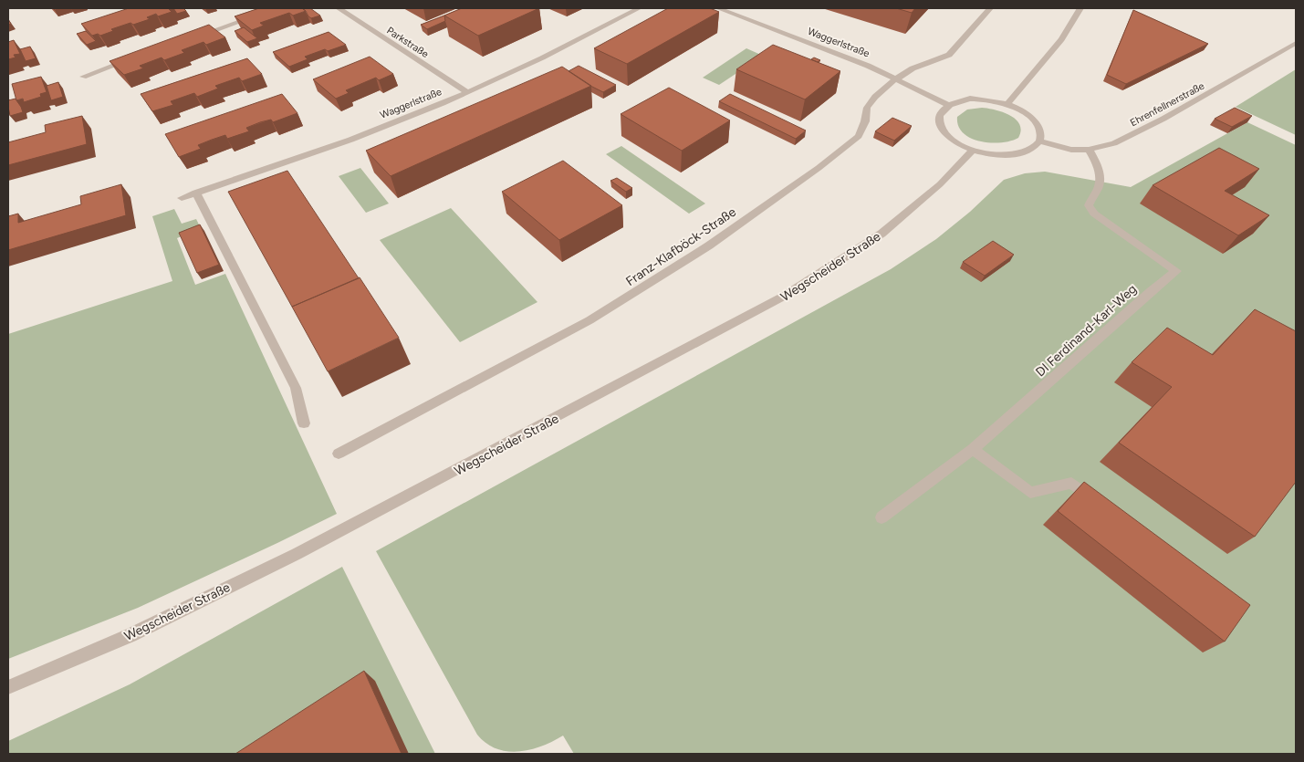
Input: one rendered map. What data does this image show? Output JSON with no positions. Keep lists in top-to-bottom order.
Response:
{
  "streets": {
    "street": [
      "Parkstraße",
      "Waggerlstraße",
      "Ehrenfellnerstraße",
      "Franz-Klafböck-Straße",
      "Wegscheider Straße",
      "DI Ferdinand-Karl-Weg"
    ]
  },
  "crossings": [
    ["Parkstraße", "Waggerlstraße"],
    ["Waggerlstraße", "Franz-Klafböck-Straße"],
    ["Ehrenfellnerstraße", "DI Ferdinand-Karl-Weg"]
  ]
}
